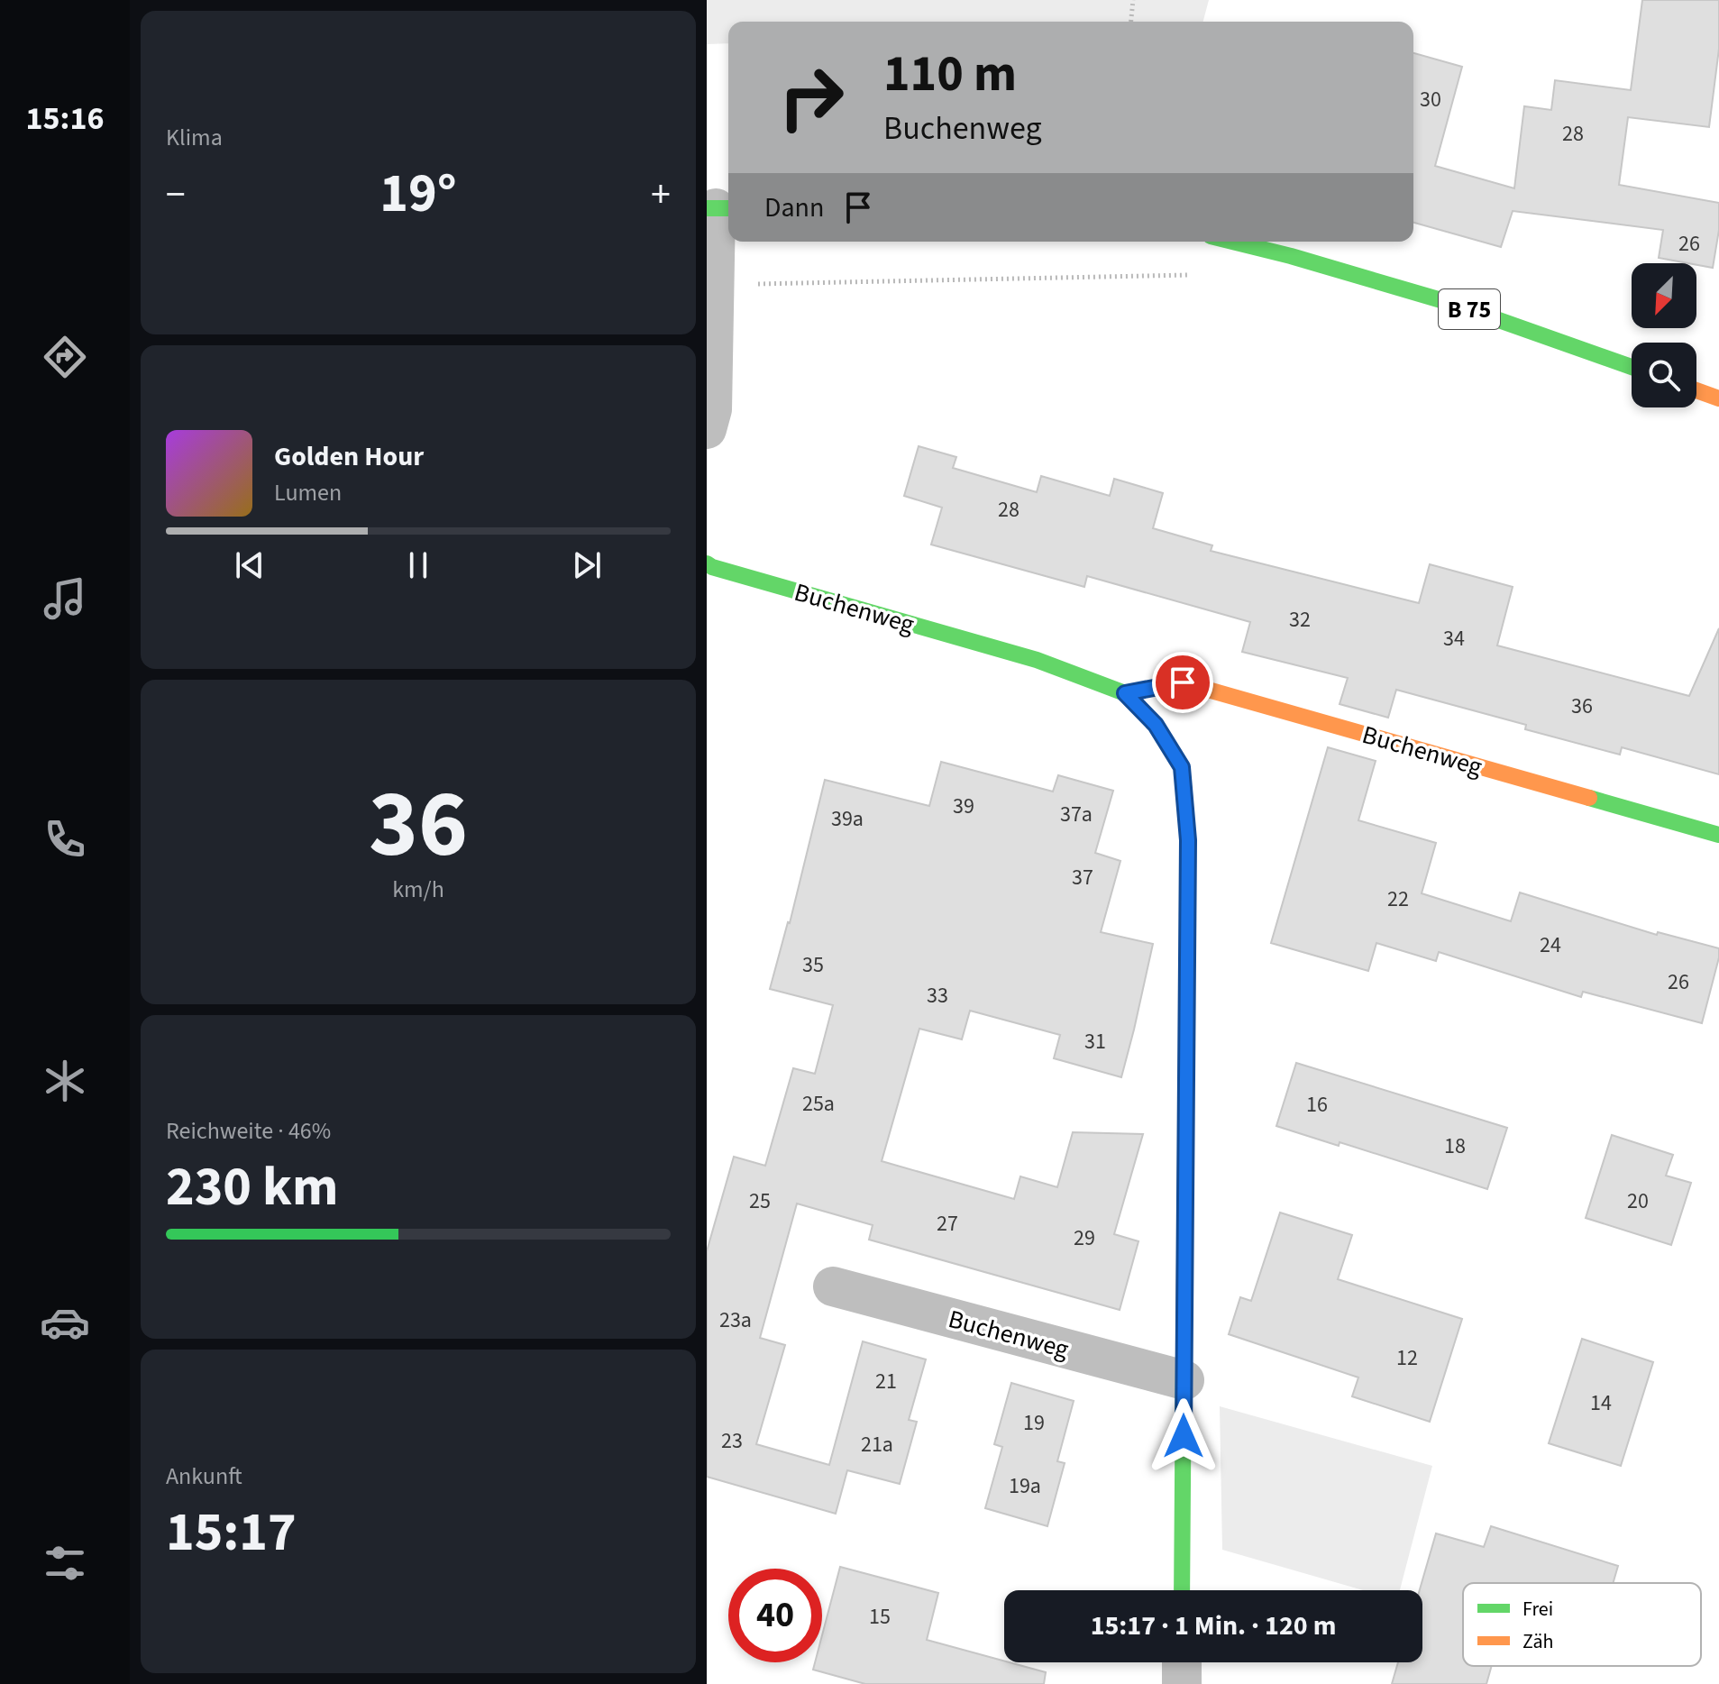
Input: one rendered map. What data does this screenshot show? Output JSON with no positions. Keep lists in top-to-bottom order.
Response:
{
  "streets": {
    "street": ["B 75", "Buchenweg"]
  },
  "house_numbers": [
    "30",
    "28",
    "26",
    "28",
    "32",
    "34",
    "36",
    "39",
    "37a",
    "39a",
    "37",
    "22",
    "24",
    "35",
    "26",
    "33",
    "31",
    "25a",
    "16",
    "18",
    "25",
    "20",
    "27",
    "29",
    "23a",
    "12",
    "21",
    "14",
    "19",
    "23",
    "21a",
    "19a",
    "15"
  ],
  "legend": ["Frei", "Zäh"],
  "north": "bottom left",
  "page": {
    "tabs": "15:16",
    "tile": [
      "Klima",
      ["36", "km/h"],
      ["Reichweite · 46%", "230 km"],
      ["Ankunft", "15:17"]
    ],
    "turn": ["110 m", "Buchenweg"],
    "heat": ["−", "19°", "+"],
    "then": "Dann",
    "song": ["Golden Hour", "Lumen"],
    "limit": "40",
    "trip": "15:17 · 1 Min. · 120 m"
  }
}
